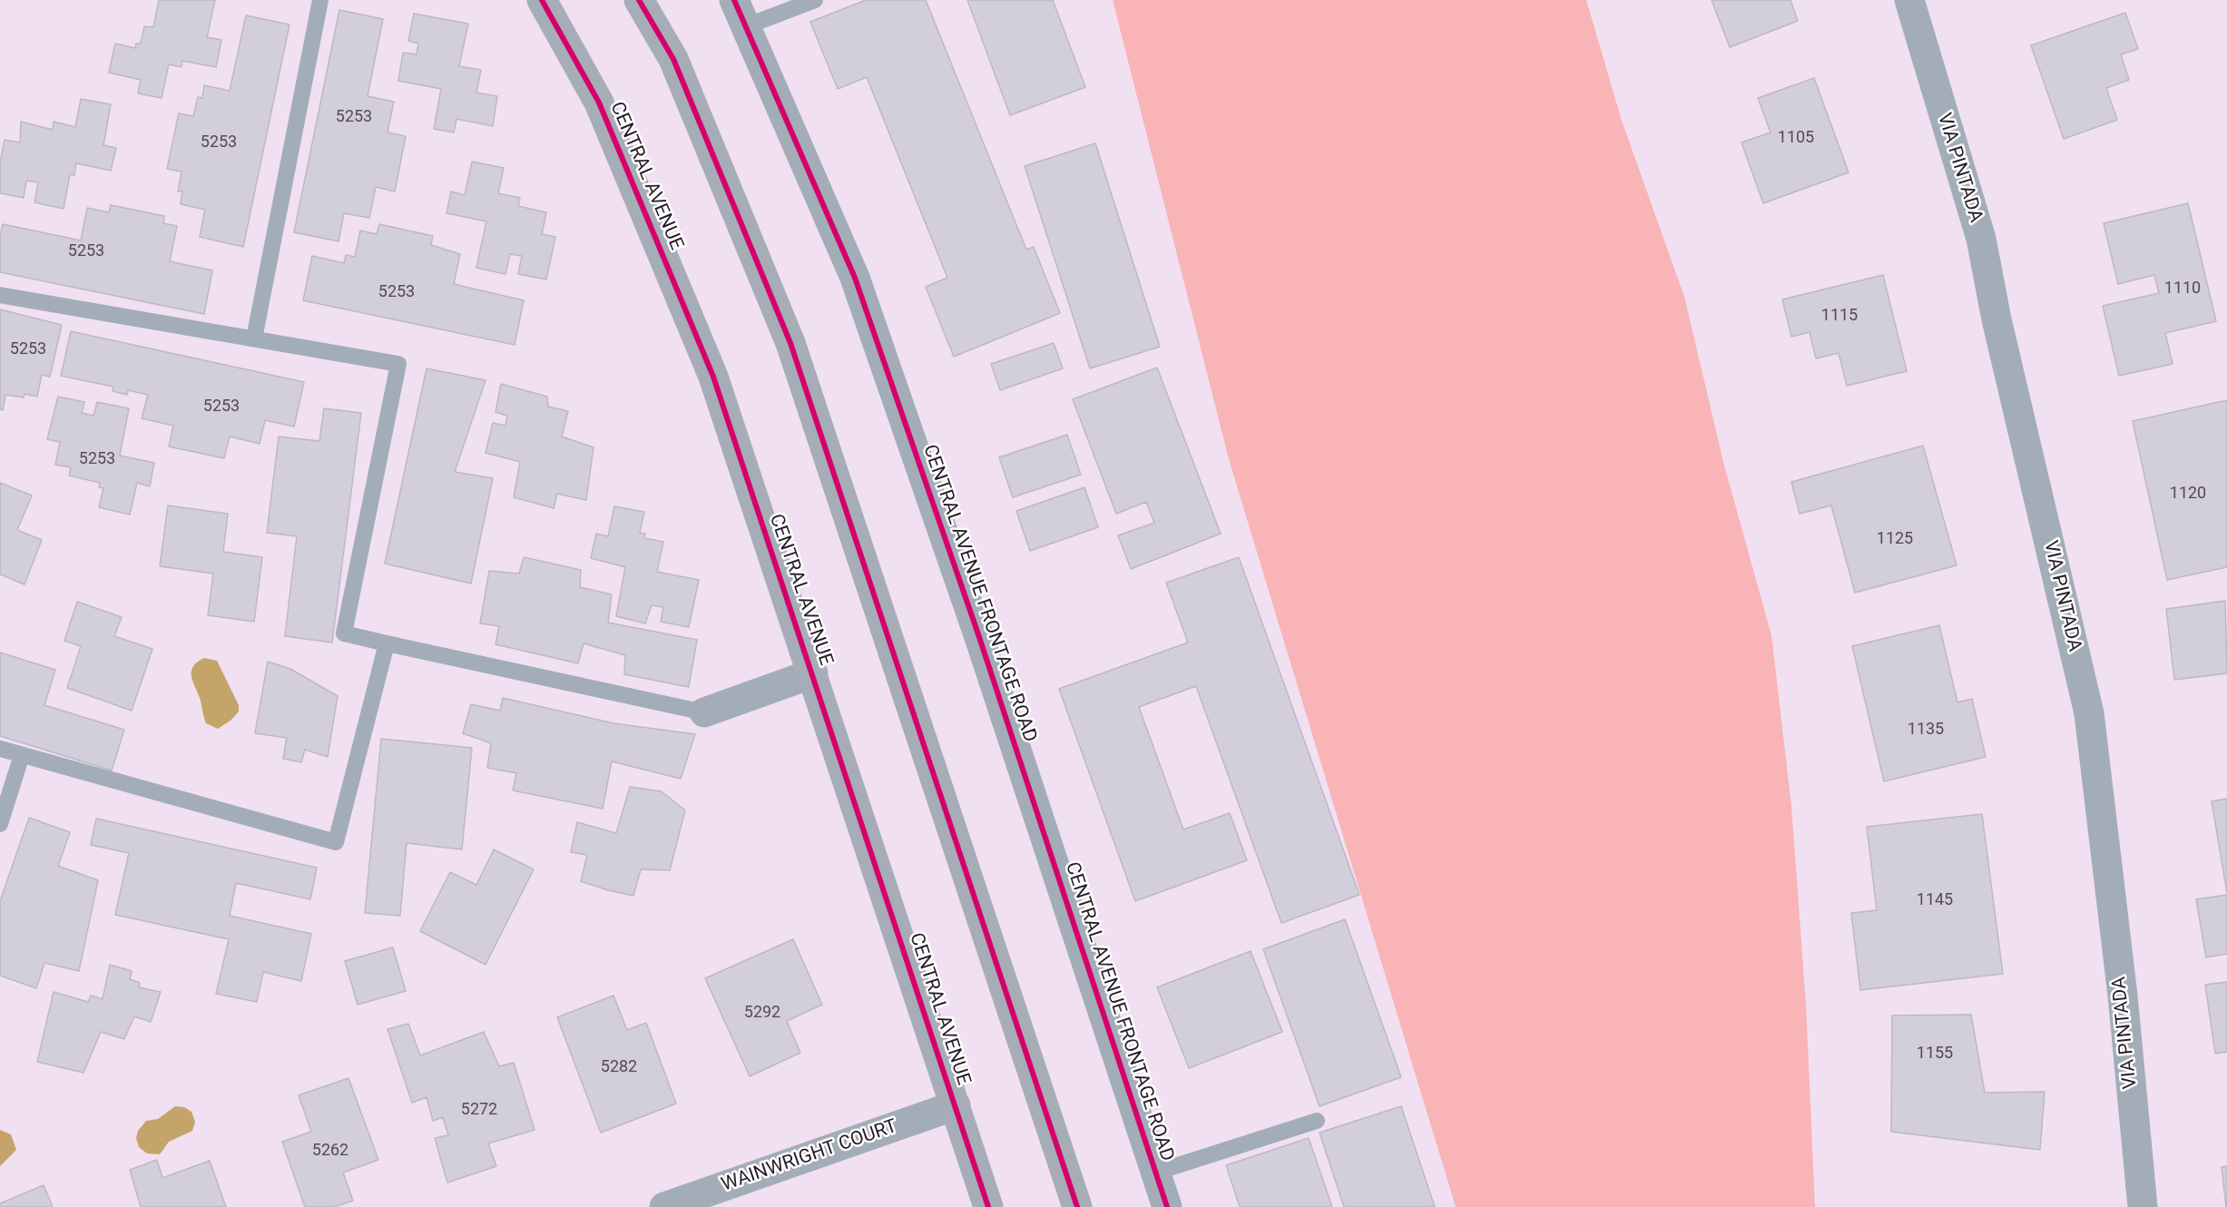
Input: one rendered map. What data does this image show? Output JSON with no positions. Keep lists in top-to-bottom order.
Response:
{
  "streets": {
    "main road": ["CENTRAL AVENUE"],
    "street": ["VIA PINTADA", "CENTRAL AVENUE FRONTAGE ROAD", "WAINWRIGHT COURT"]
  },
  "crossings": [
    ["CENTRAL AVENUE", "WAINWRIGHT COURT"]
  ],
  "house_numbers": [
    "5253",
    "1105",
    "5253",
    "5253",
    "1110",
    "5253",
    "1115",
    "5253",
    "5253",
    "5253",
    "1120",
    "1125",
    "1135",
    "1145",
    "5292",
    "1155",
    "5282",
    "5272",
    "5262"
  ]
}
